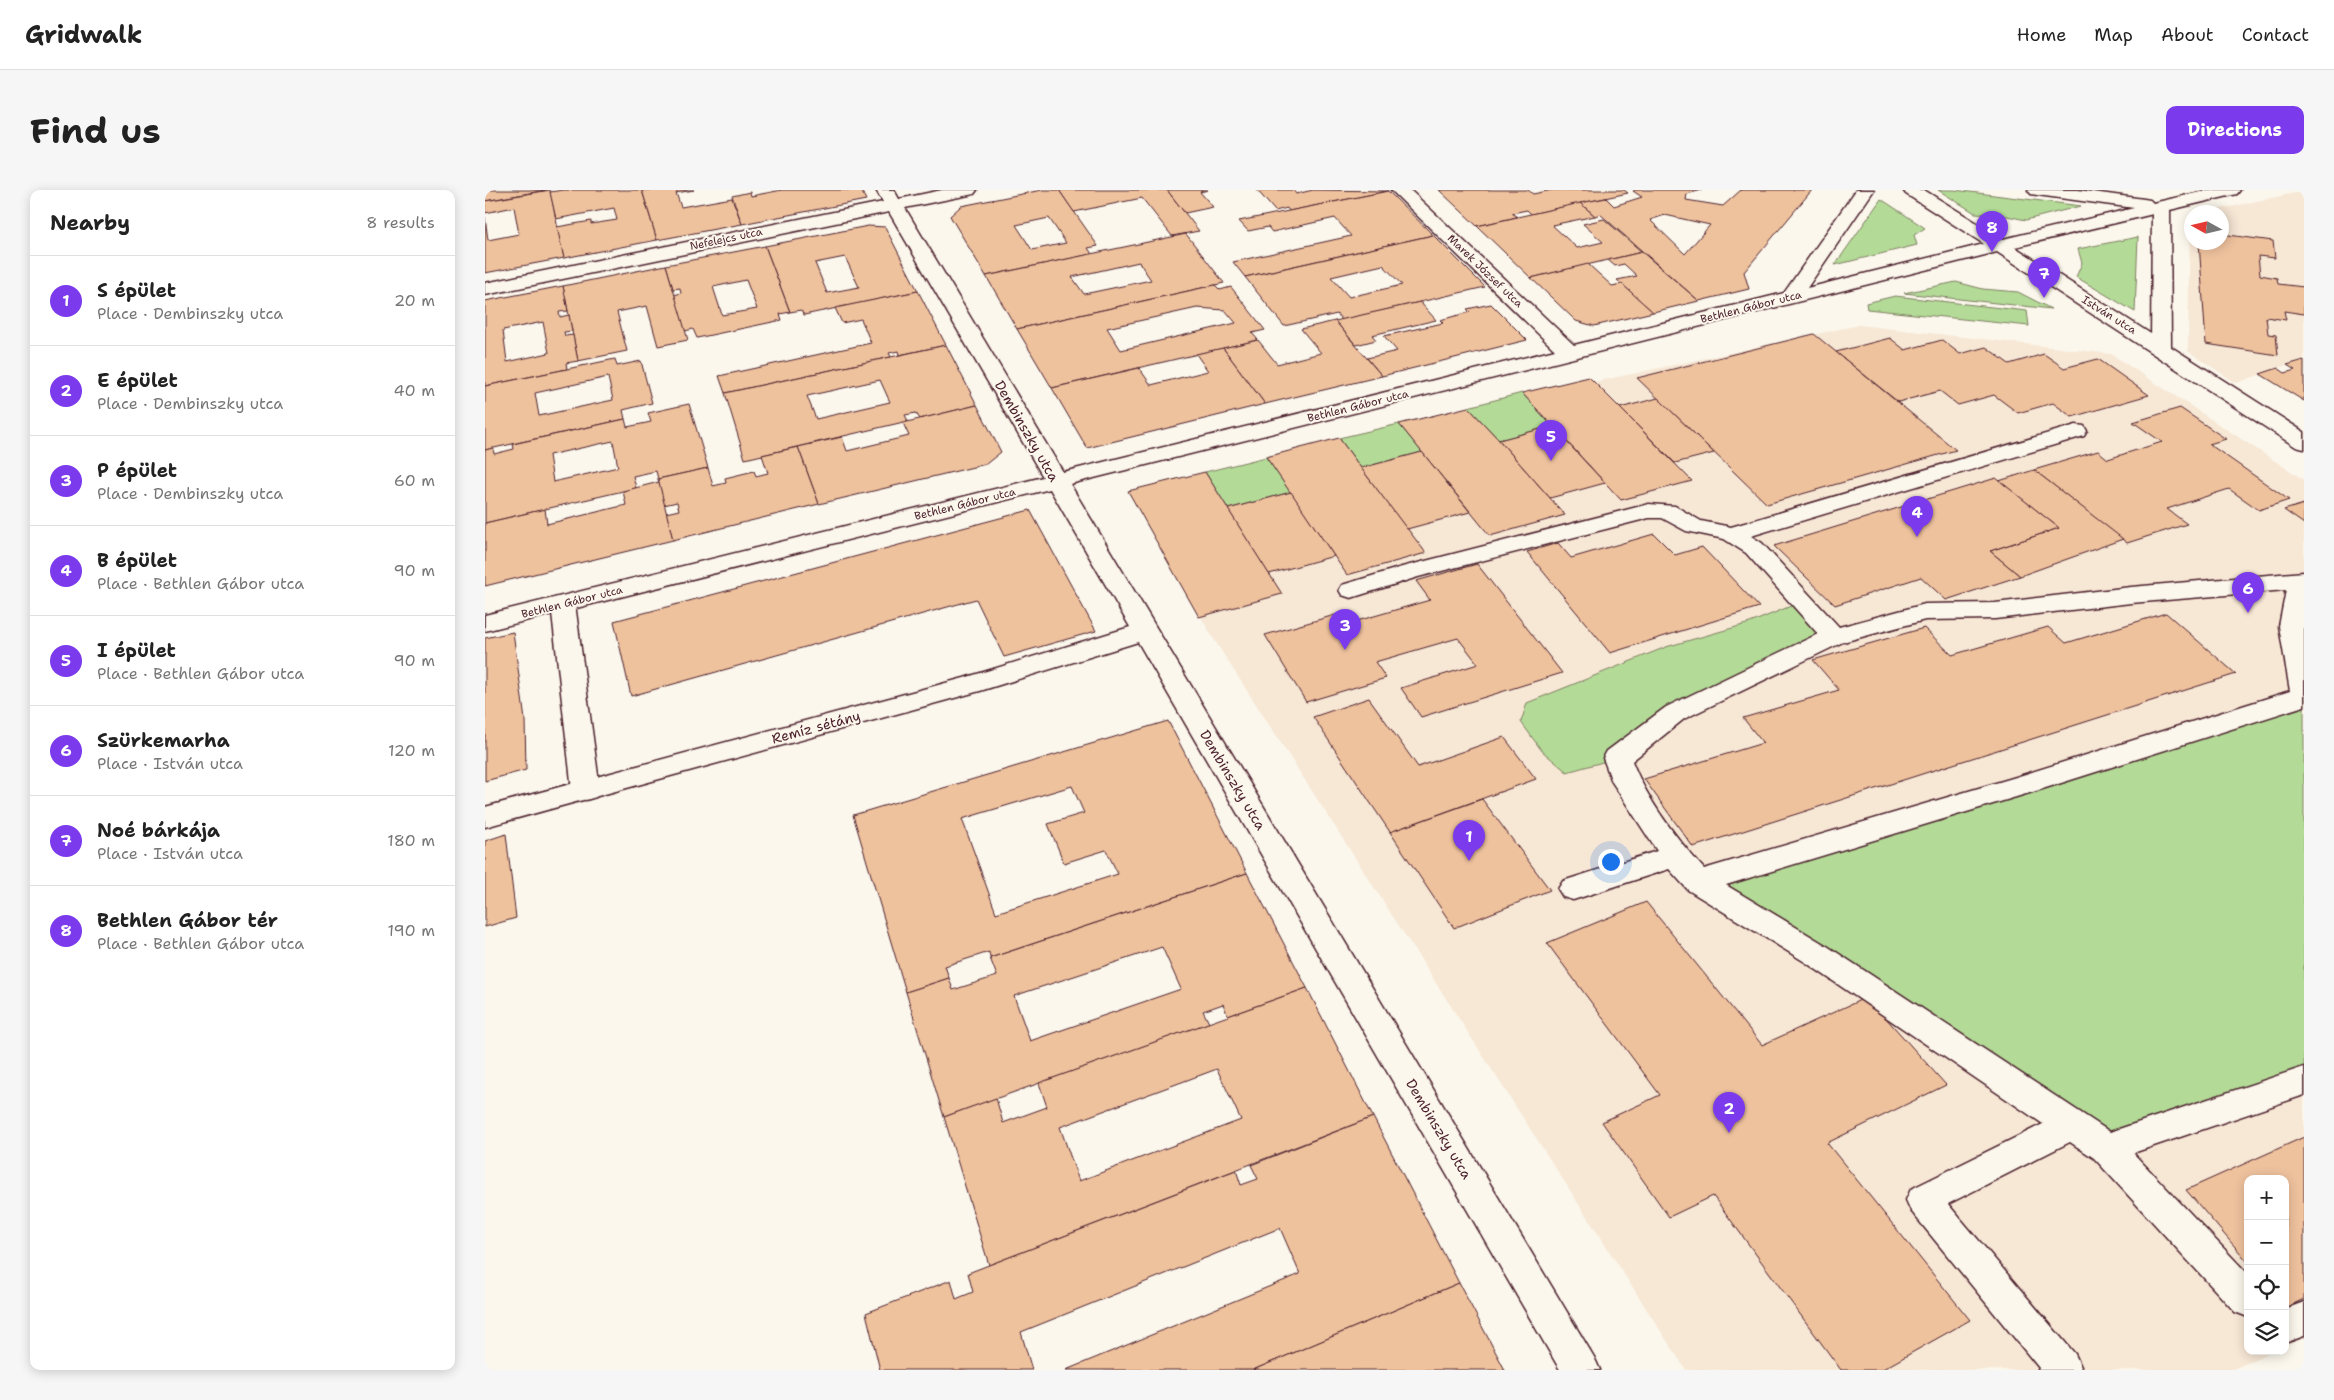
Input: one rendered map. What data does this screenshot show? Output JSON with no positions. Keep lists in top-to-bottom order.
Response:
{
  "streets": {
    "street": [
      "Nefelejcs utca",
      "Marek József utca",
      "Bethlen Gábor utca",
      "István utca",
      "Dembinszky utca",
      "Remíz sétány"
    ]
  },
  "crossings": [
    ["Nefelejcs utca", "Dembinszky utca"],
    ["Marek József utca", "Bethlen Gábor utca"],
    ["Bethlen Gábor utca", "István utca"],
    ["Bethlen Gábor utca", "Dembinszky utca"],
    ["Dembinszky utca", "Remíz sétány"]
  ],
  "north": "left",
  "page": {
    "header": "Gridwalk",
    "nav": [
      "Home",
      "Map",
      "About",
      "Contact"
    ],
    "buttons": "Directions",
    "title": "Find us",
    "heading": ["Nearby", "8 results"],
    "pins": [
      "8",
      "7",
      "5",
      "4",
      "6",
      "3",
      "1",
      "2"
    ],
    "list": [
      {
        "mark": "1",
        "name": "S épület",
        "note": "Place · Dembinszky utca",
        "value": "20 m"
      },
      {
        "mark": "2",
        "name": "E épület",
        "note": "Place · Dembinszky utca",
        "value": "40 m"
      },
      {
        "mark": "3",
        "name": "P épület",
        "note": "Place · Dembinszky utca",
        "value": "60 m"
      },
      {
        "mark": "4",
        "name": "B épület",
        "note": "Place · Bethlen Gábor utca",
        "value": "90 m"
      },
      {
        "mark": "5",
        "name": "I épület",
        "note": "Place · Bethlen Gábor utca",
        "value": "90 m"
      },
      {
        "mark": "6",
        "name": "Szürkemarha",
        "note": "Place · István utca",
        "value": "120 m"
      },
      {
        "mark": "7",
        "name": "Noé bárkája",
        "note": "Place · István utca",
        "value": "180 m"
      },
      {
        "mark": "8",
        "name": "Bethlen Gábor tér",
        "note": "Place · Bethlen Gábor utca",
        "value": "190 m"
      }
    ],
    "map_buttons": ["+", "−"]
  }
}
